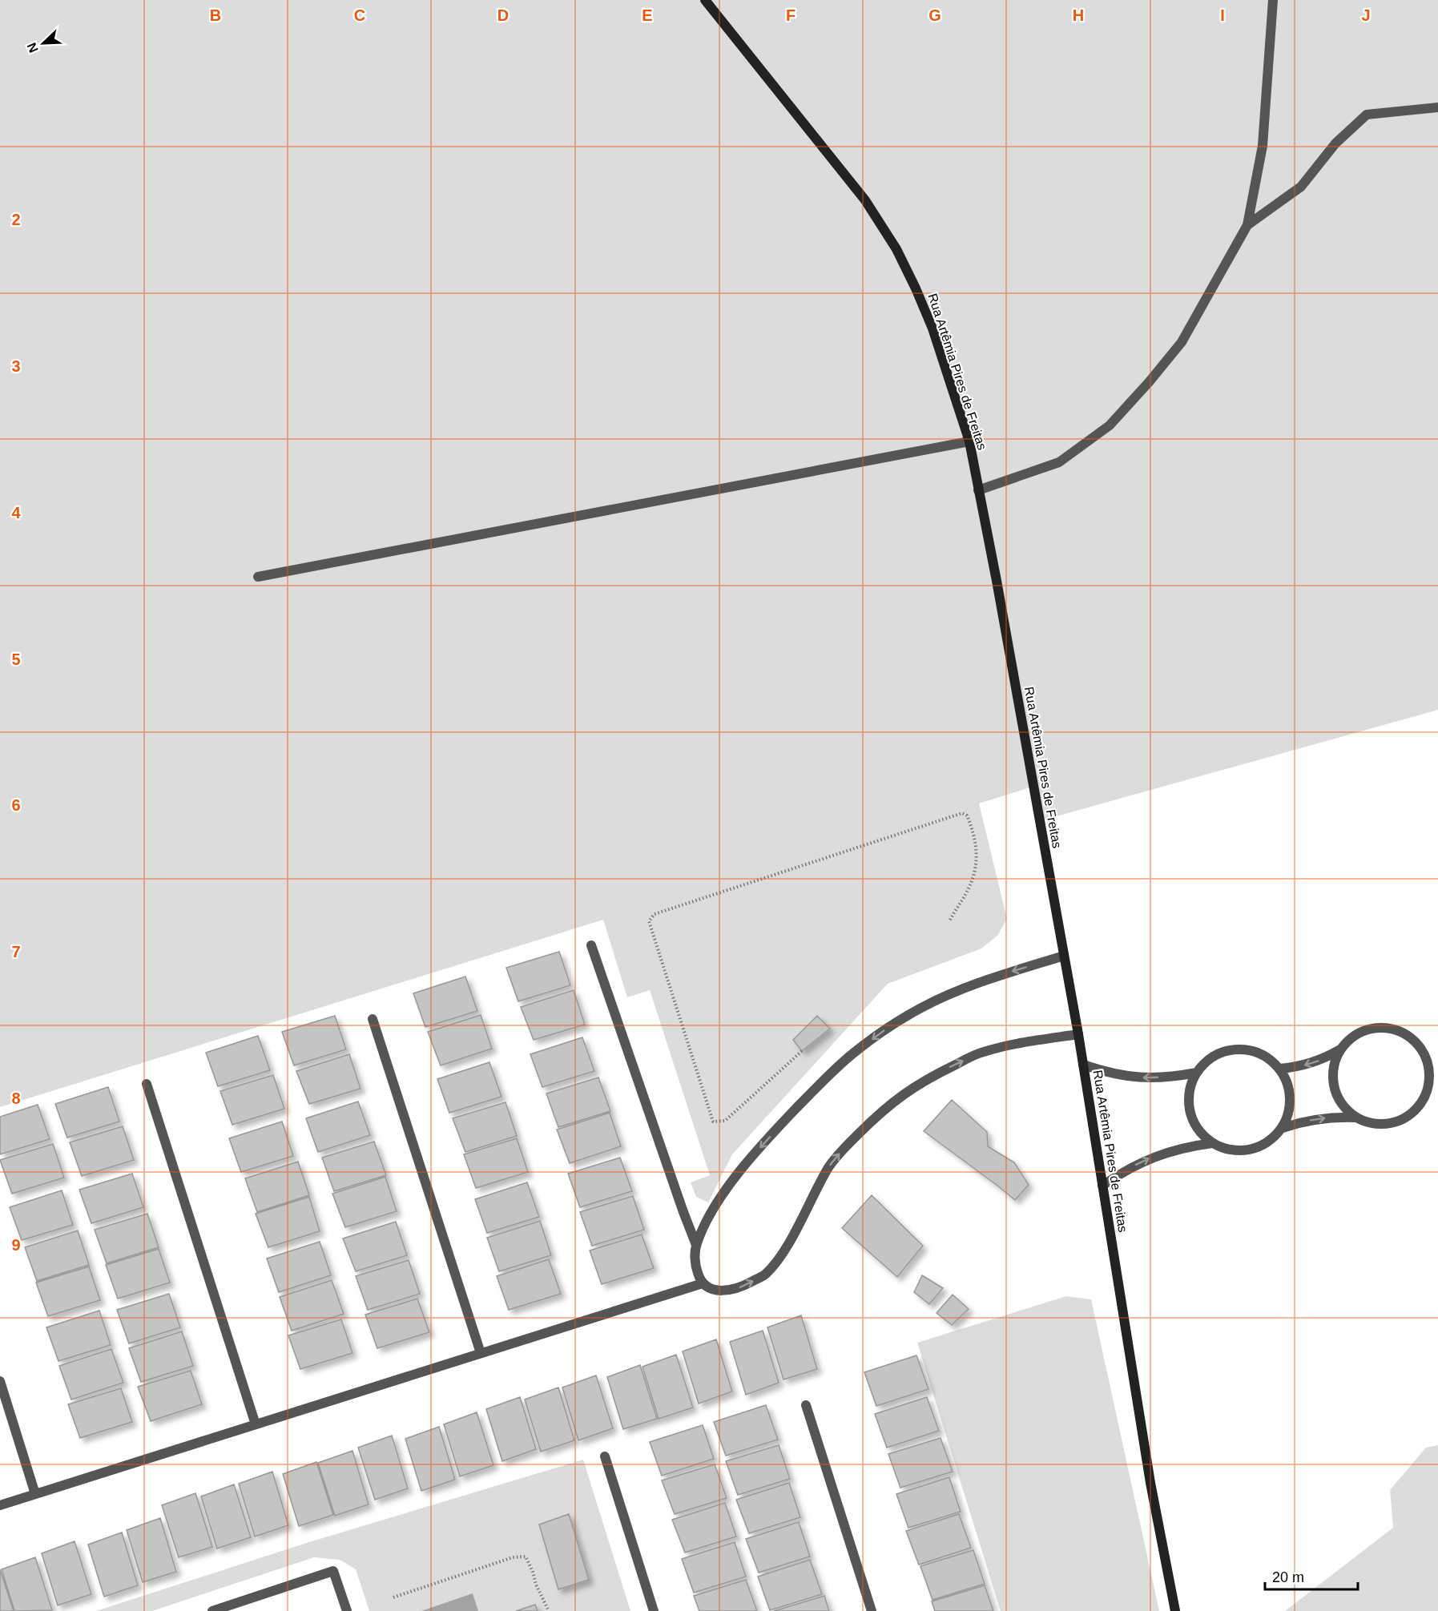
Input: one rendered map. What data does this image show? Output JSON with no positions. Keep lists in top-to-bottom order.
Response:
{
  "streets": {
    "street": ["Rua Artêmia Pires de Freitas"]
  },
  "scale_bar": "20 m",
  "north": "bottom left",
  "grid": {
    "columns": [
      "B",
      "C",
      "D",
      "E",
      "F",
      "G",
      "H",
      "I",
      "J"
    ],
    "rows": [
      "2",
      "3",
      "4",
      "5",
      "6",
      "7",
      "8",
      "9"
    ]
  }
}
